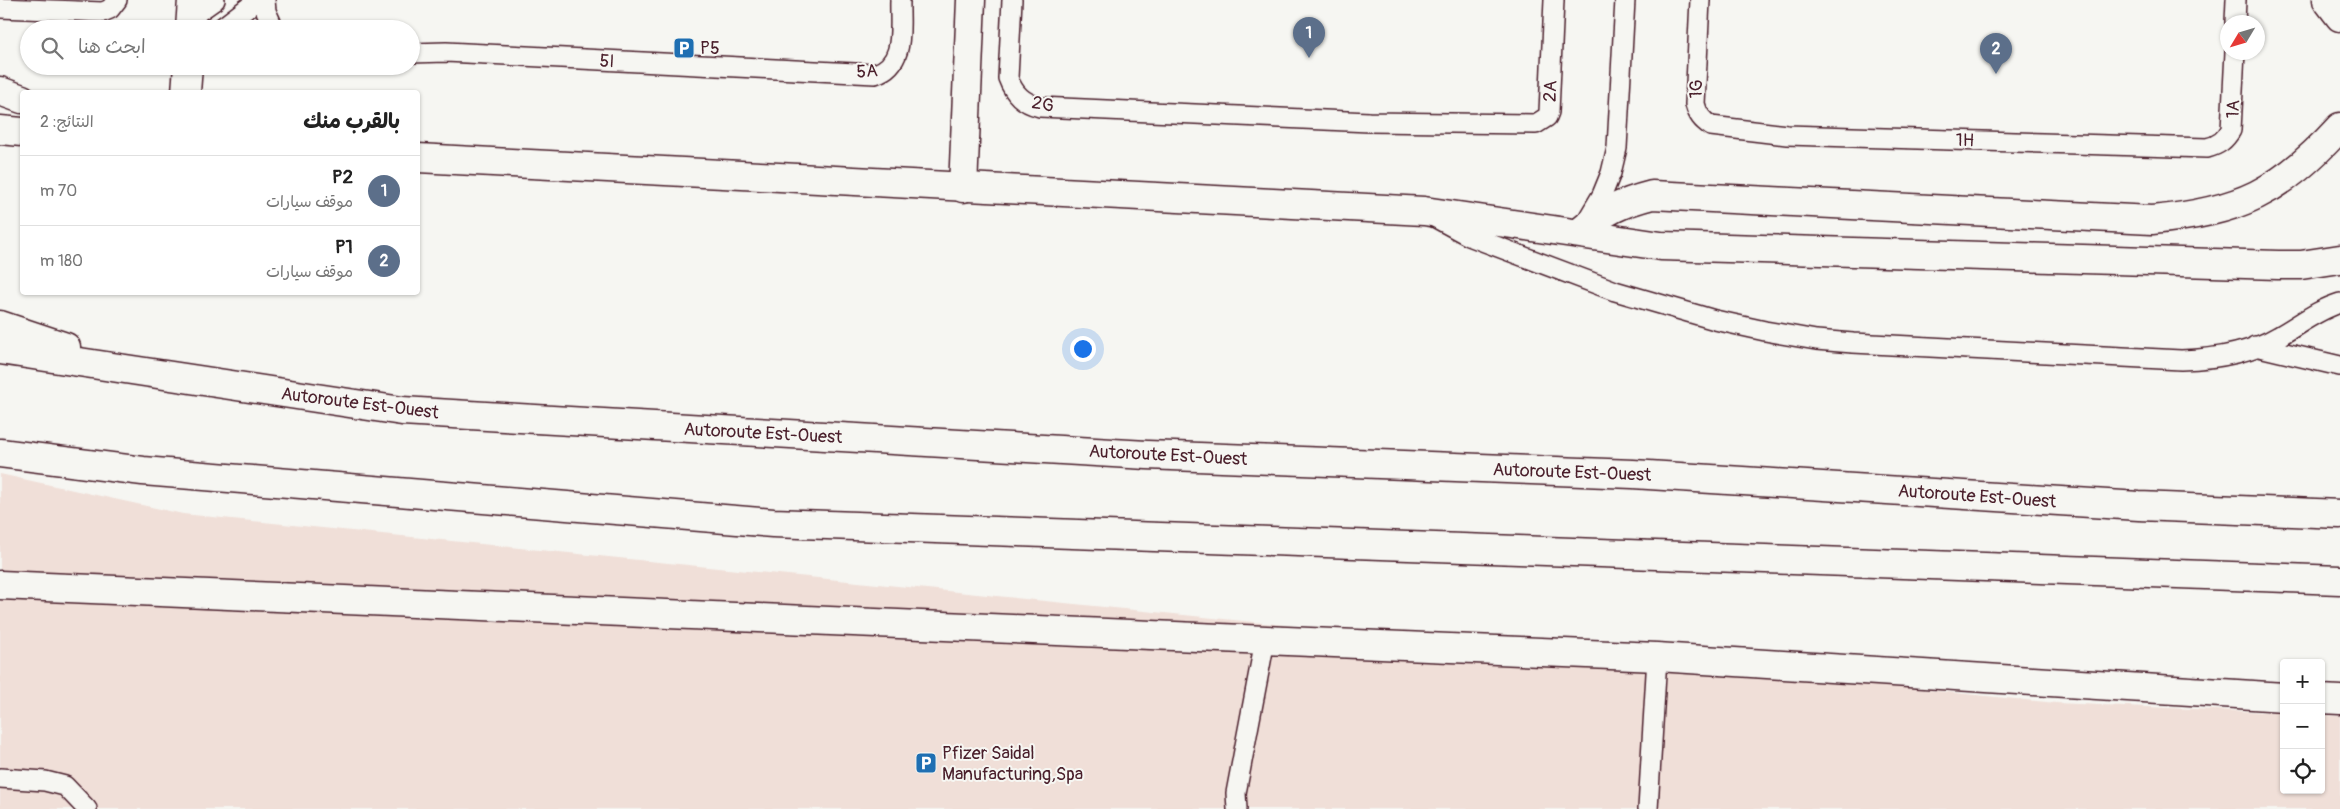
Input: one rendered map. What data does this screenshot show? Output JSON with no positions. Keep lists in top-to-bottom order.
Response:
{
  "streets": {
    "main road": ["Autoroute Est-Ouest"],
    "lane": [
      "5I",
      "5A",
      "1G",
      "2A",
      "2G",
      "1A",
      "1H"
    ]
  },
  "crossings": [
    ["5I", "5A"],
    ["1G", "1H"],
    ["2A", "2G"],
    ["1A", "1H"]
  ],
  "places": {
    "parking": ["P5", "Pfizer Saidal Manufacturing,Spa"]
  },
  "north": "bottom left",
  "page": {
    "pins": ["1", "2"],
    "search": "ابحث هنا",
    "heading": ["بالقرب منك", "النتائج: 2"],
    "list": [
      {
        "mark": "1",
        "name": "P2",
        "note": "موقف سيارات",
        "value": "70 m"
      },
      {
        "mark": "2",
        "name": "P1",
        "note": "موقف سيارات",
        "value": "180 m"
      }
    ],
    "map_buttons": ["+", "−"]
  }
}
